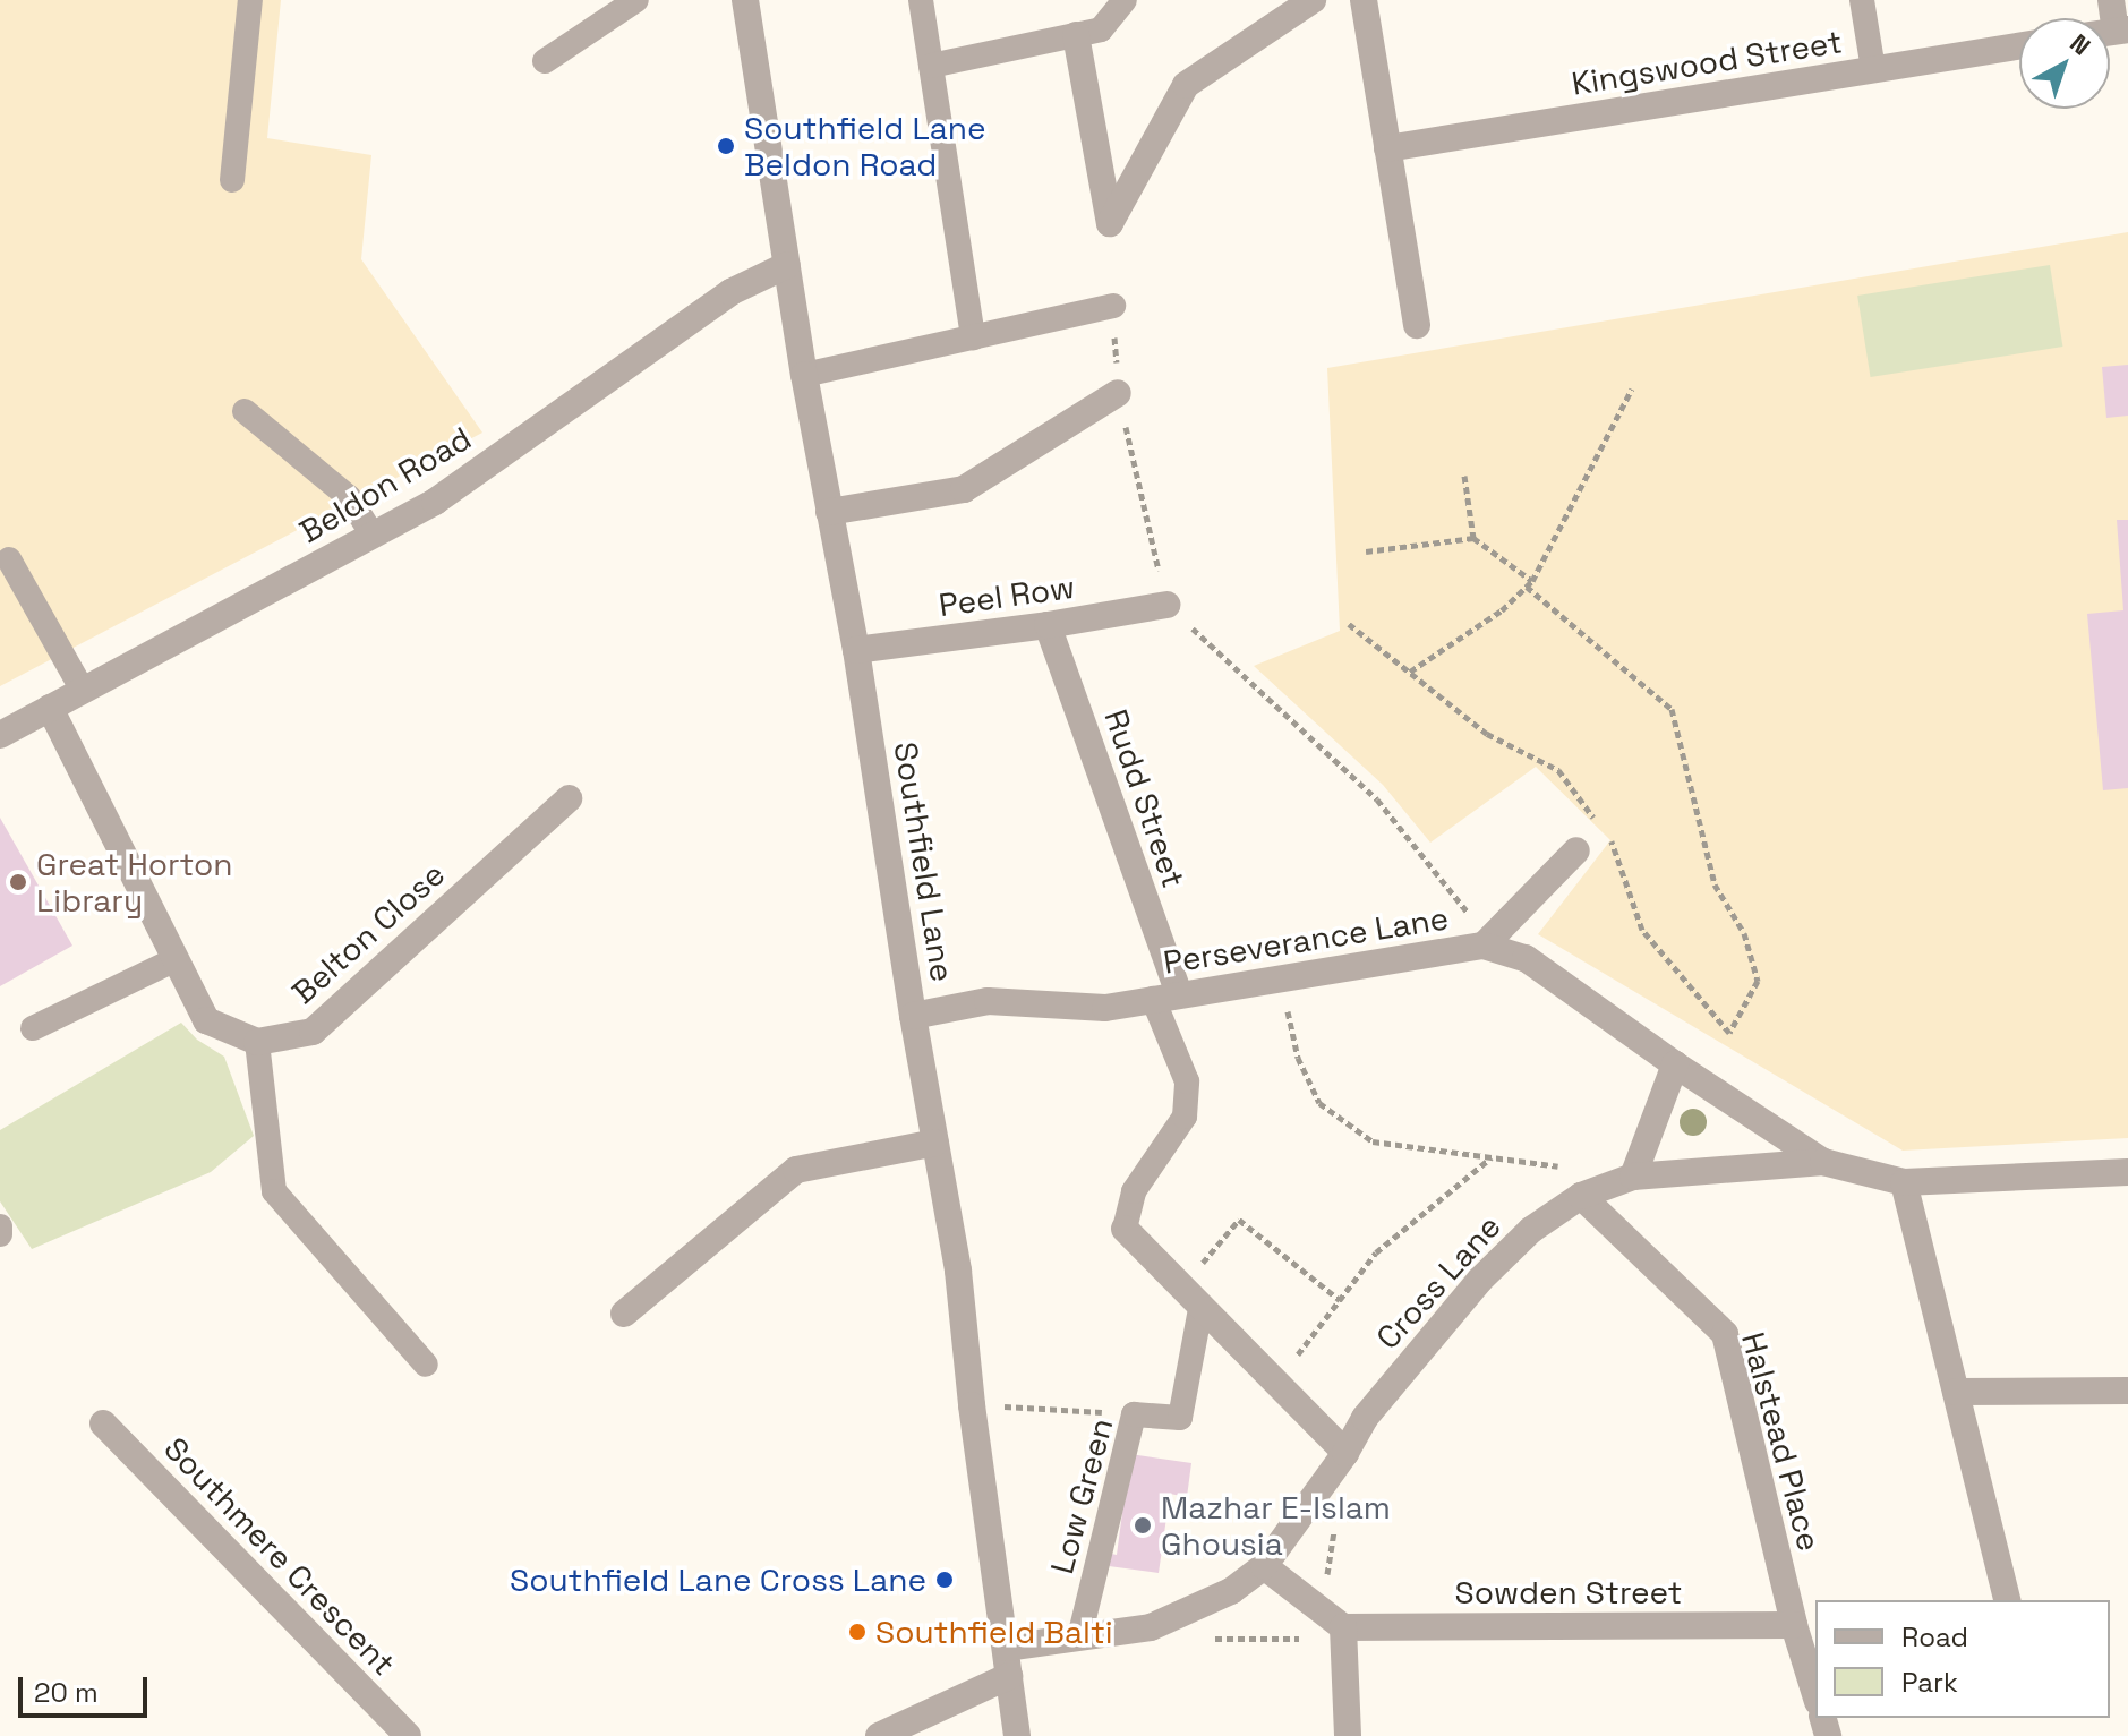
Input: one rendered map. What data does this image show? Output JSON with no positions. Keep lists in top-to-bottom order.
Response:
{
  "streets": {
    "street": [
      "Kingswood Street",
      "Beldon Road",
      "Peel Row",
      "Rudd Street",
      "Southfield Lane",
      "Belton Close",
      "Perseverance Lane",
      "Cross Lane",
      "Halstead Place",
      "Southmere Crescent",
      "Sowden Street"
    ],
    "lane": ["Low Green"]
  },
  "crossings": [
    ["Beldon Road", "Southfield Lane"],
    ["Peel Row", "Rudd Street"],
    ["Peel Row", "Southfield Lane"],
    ["Rudd Street", "Perseverance Lane"],
    ["Southfield Lane", "Perseverance Lane"],
    ["Southfield Lane", "Cross Lane"],
    ["Perseverance Lane", "Cross Lane"],
    ["Cross Lane", "Halstead Place"],
    ["Cross Lane", "Low Green"],
    ["Halstead Place", "Sowden Street"]
  ],
  "places": [
    "Southfield Lane Beldon Road",
    "Great Horton Library",
    "Mazhar E-Islam Ghousia",
    "Southfield Lane Cross Lane",
    "Southfield Balti"
  ],
  "legend": ["Road", "Park"],
  "scale_bar": "20 m",
  "north": "top right"
}
